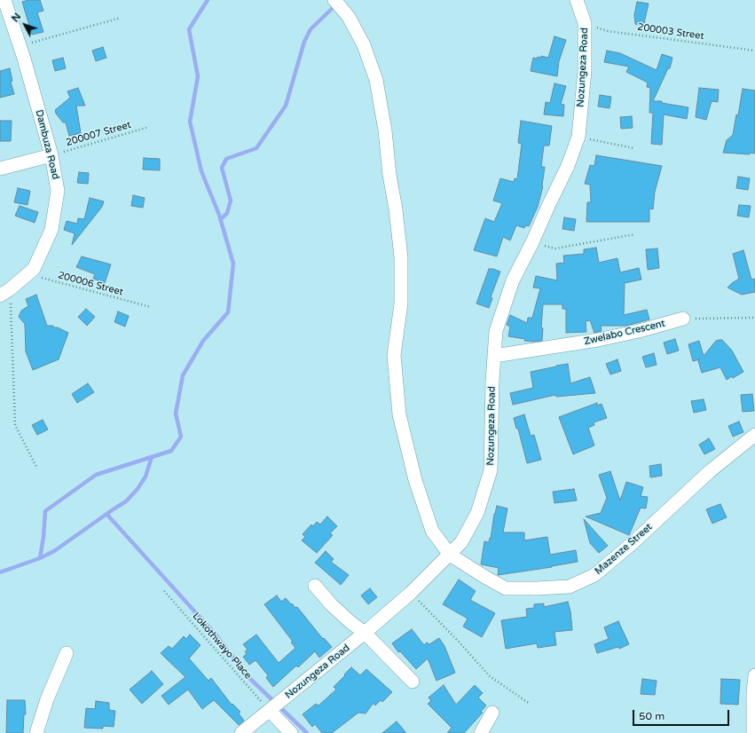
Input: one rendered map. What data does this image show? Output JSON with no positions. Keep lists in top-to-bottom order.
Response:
{
  "streets": {
    "street": [
      "Nozungeza Road",
      "Dambuza Road",
      "Zwelabo Crescent",
      "Mazenze Street"
    ],
    "path": [
      "200003 Street",
      "200007 Street",
      "200006 Street",
      "Lokothwayo Place"
    ]
  },
  "crossings": [
    ["200003 Street", "Nozungeza Road"],
    ["Nozungeza Road", "Zwelabo Crescent"],
    ["Nozungeza Road", "Mazenze Street"],
    ["Nozungeza Road", "Lokothwayo Place"],
    ["200007 Street", "Dambuza Road"],
    ["Dambuza Road", "200006 Street"]
  ],
  "scale_bar": "50 m",
  "north": "top left"
}
